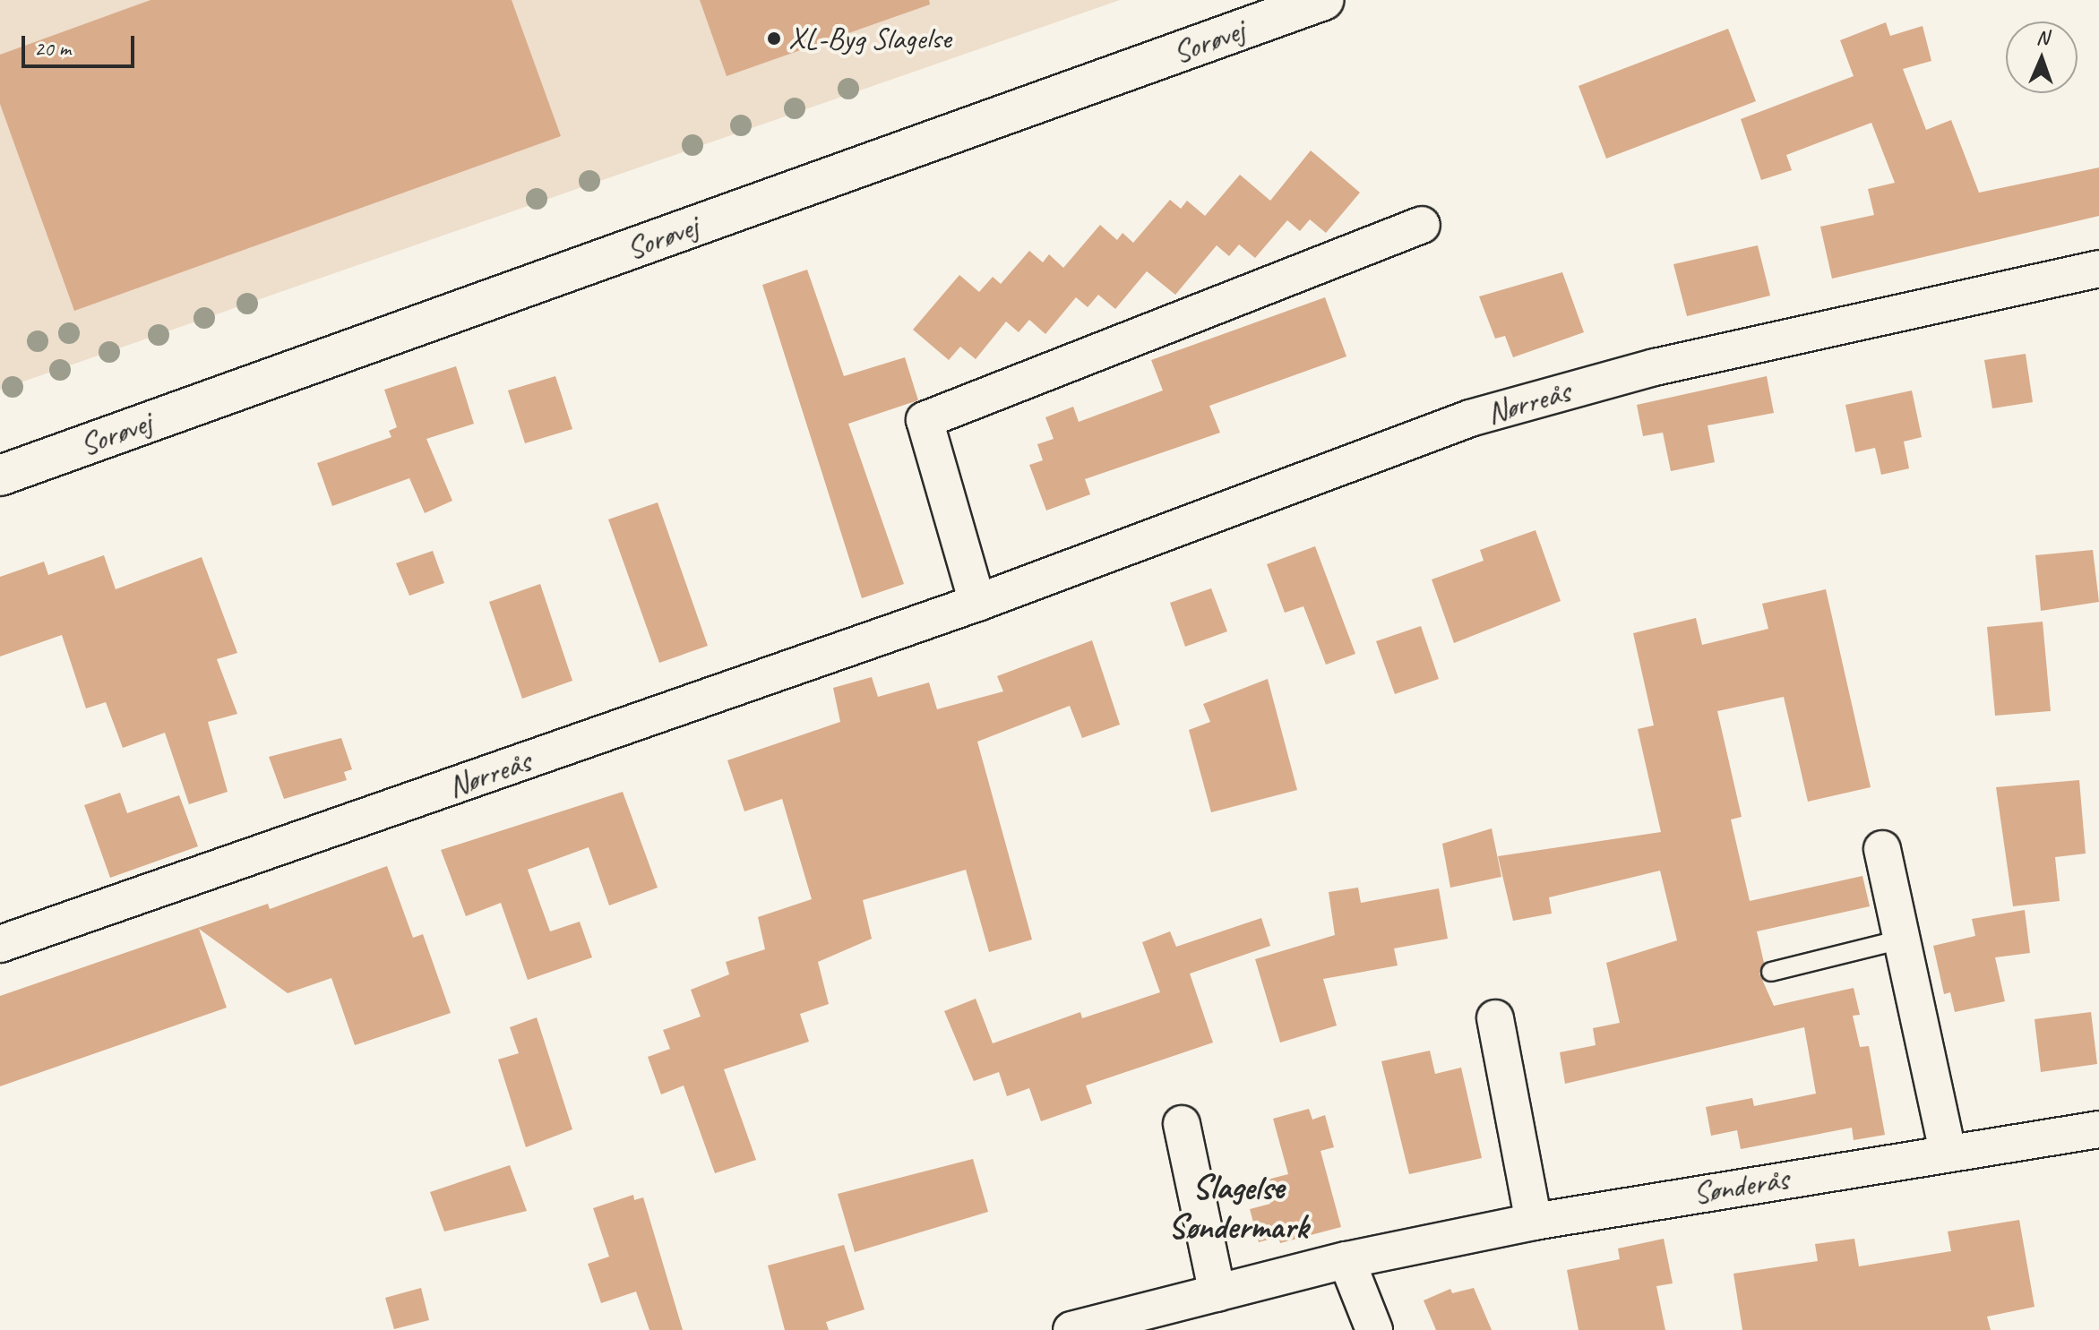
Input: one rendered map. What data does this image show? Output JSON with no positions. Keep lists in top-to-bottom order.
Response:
{
  "streets": {
    "street": ["Sorøvej", "Nørreås", "Sønderås"]
  },
  "districts": ["Slagelse Søndermark"],
  "places": ["XL-Byg Slagelse"],
  "scale_bar": "20 m",
  "north": "top"
}
